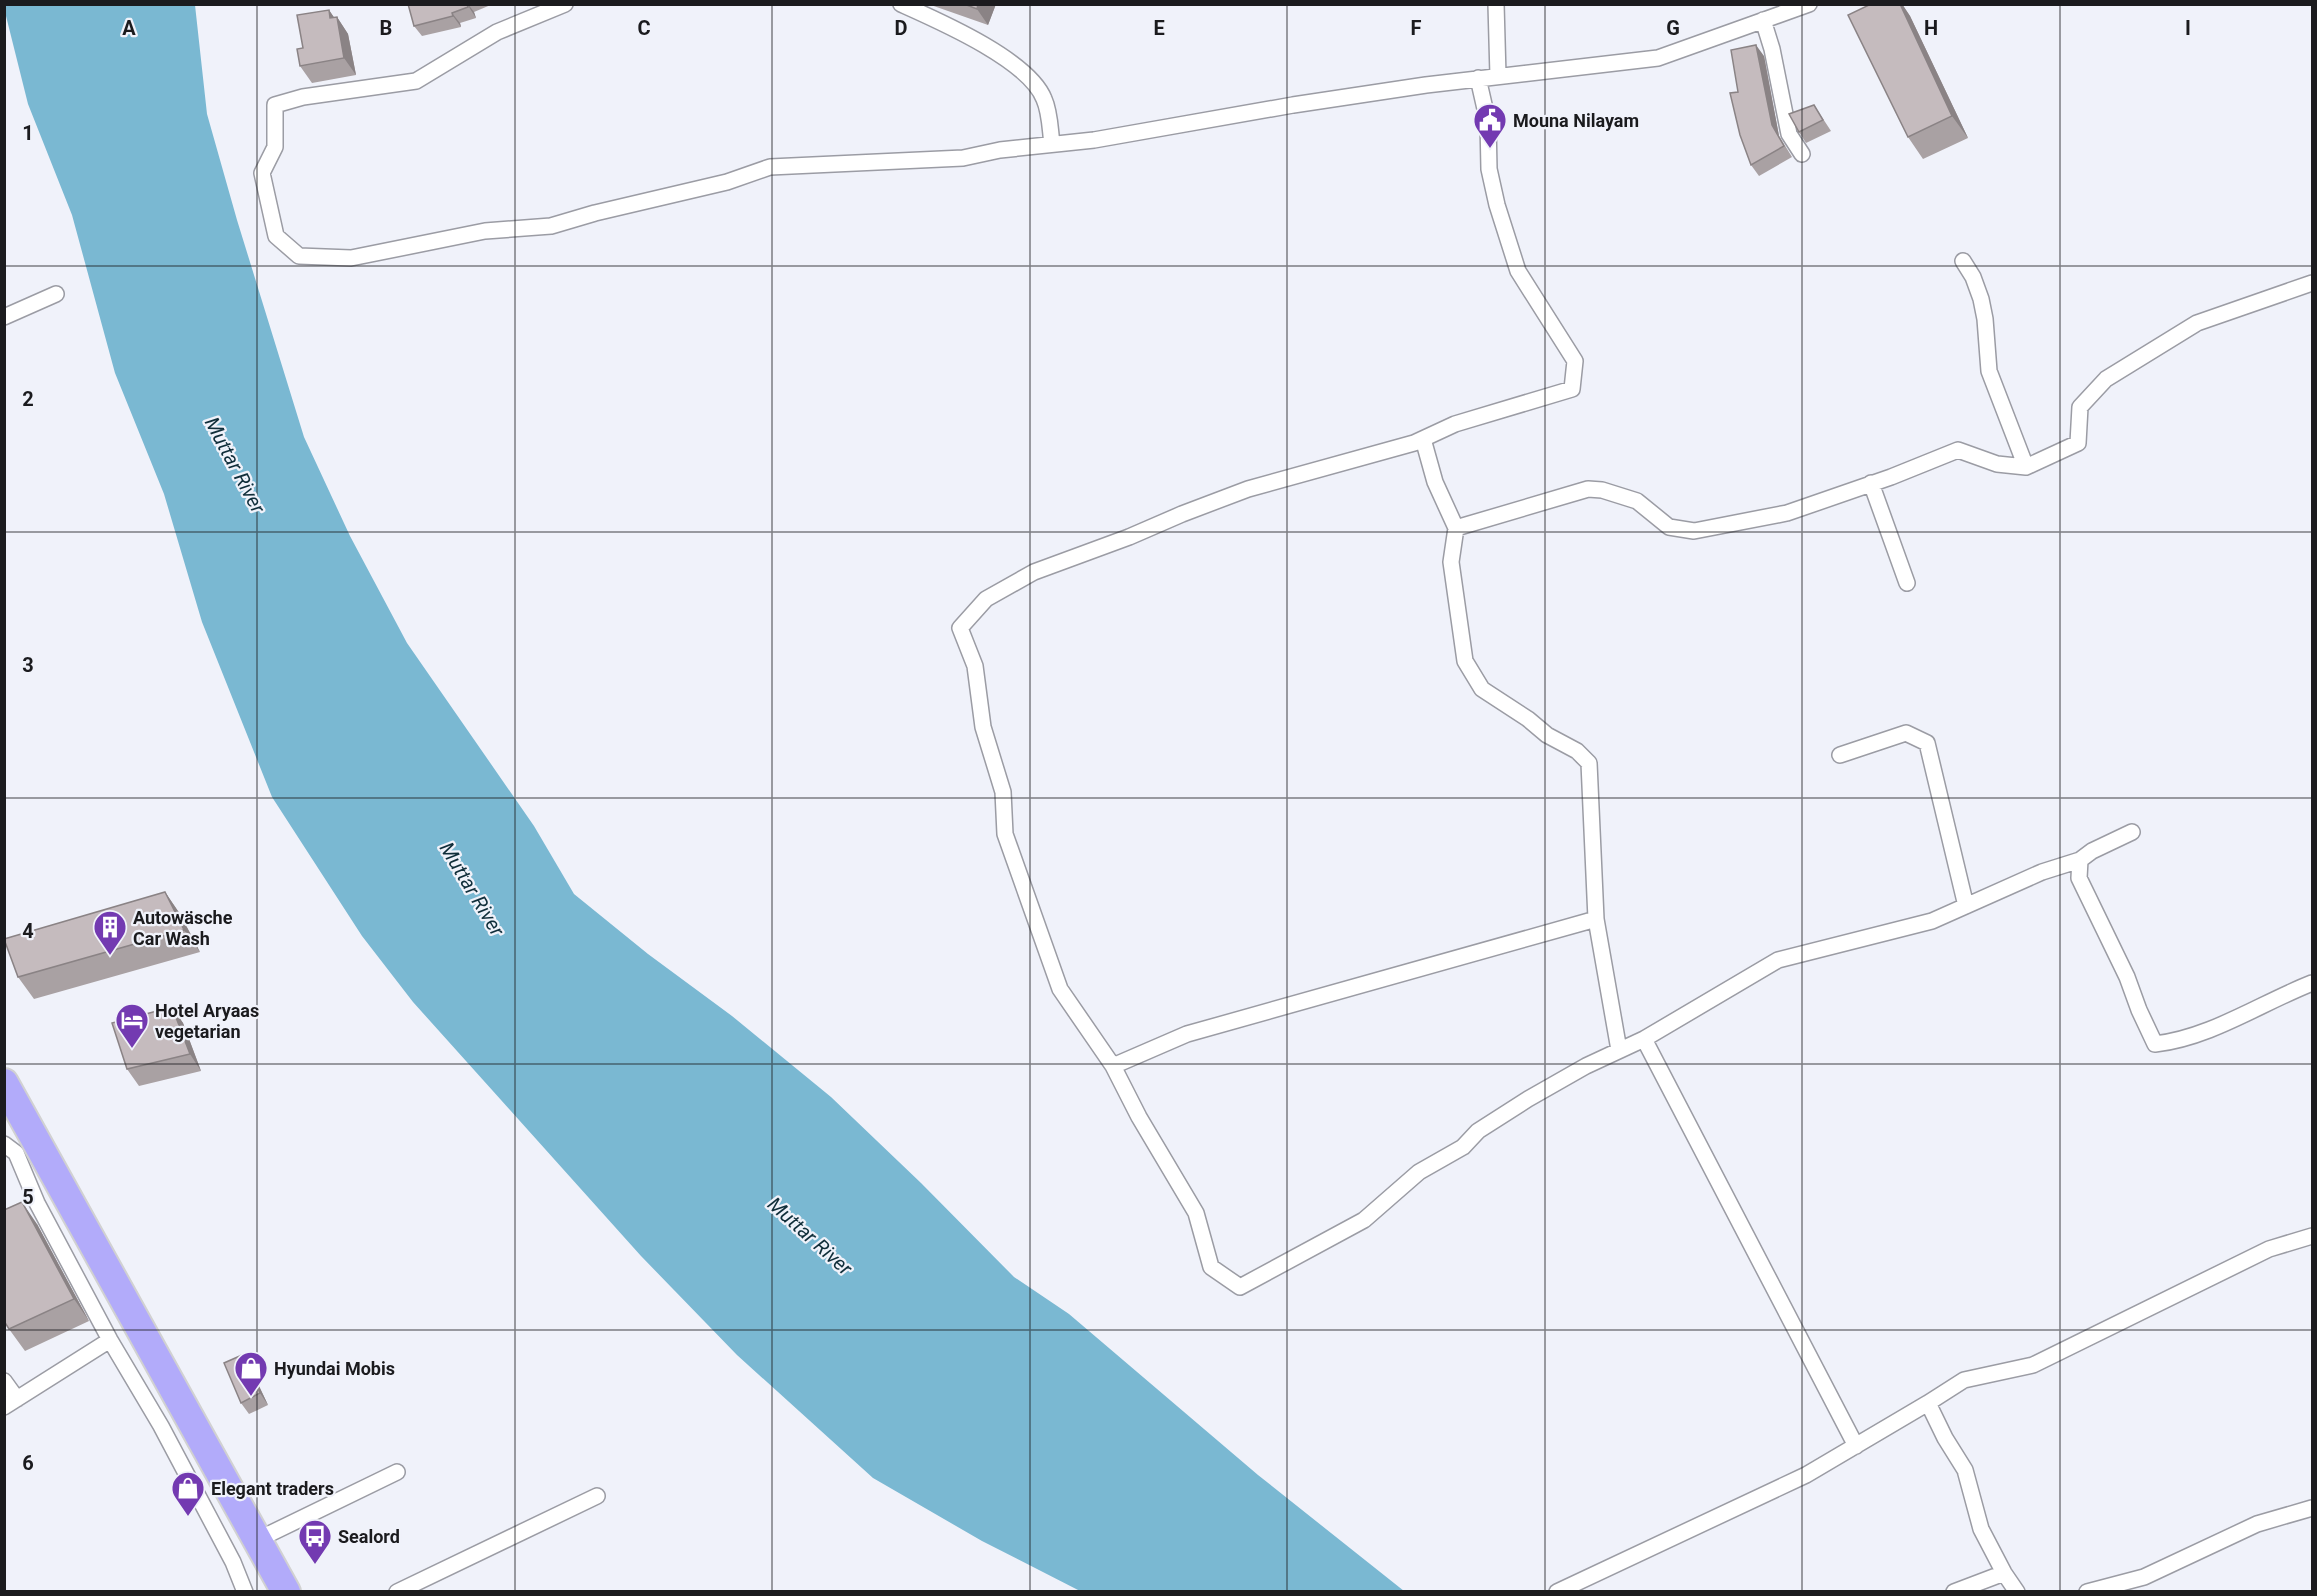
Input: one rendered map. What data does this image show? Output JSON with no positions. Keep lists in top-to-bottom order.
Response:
{
  "water": ["Muttar River"],
  "places": {
    "public building": ["Mouna Nilayam"],
    "building": ["Autowäsche Car Wash"],
    "hotel": ["Hotel Aryaas vegetarian"],
    "shop": ["Hyundai Mobis", "Elegant traders"],
    "bus stop": ["Sealord"]
  },
  "grid": {
    "columns": [
      "A",
      "B",
      "C",
      "D",
      "E",
      "F",
      "G",
      "H",
      "I"
    ],
    "rows": [
      "1",
      "2",
      "3",
      "4",
      "5",
      "6"
    ]
  }
}
